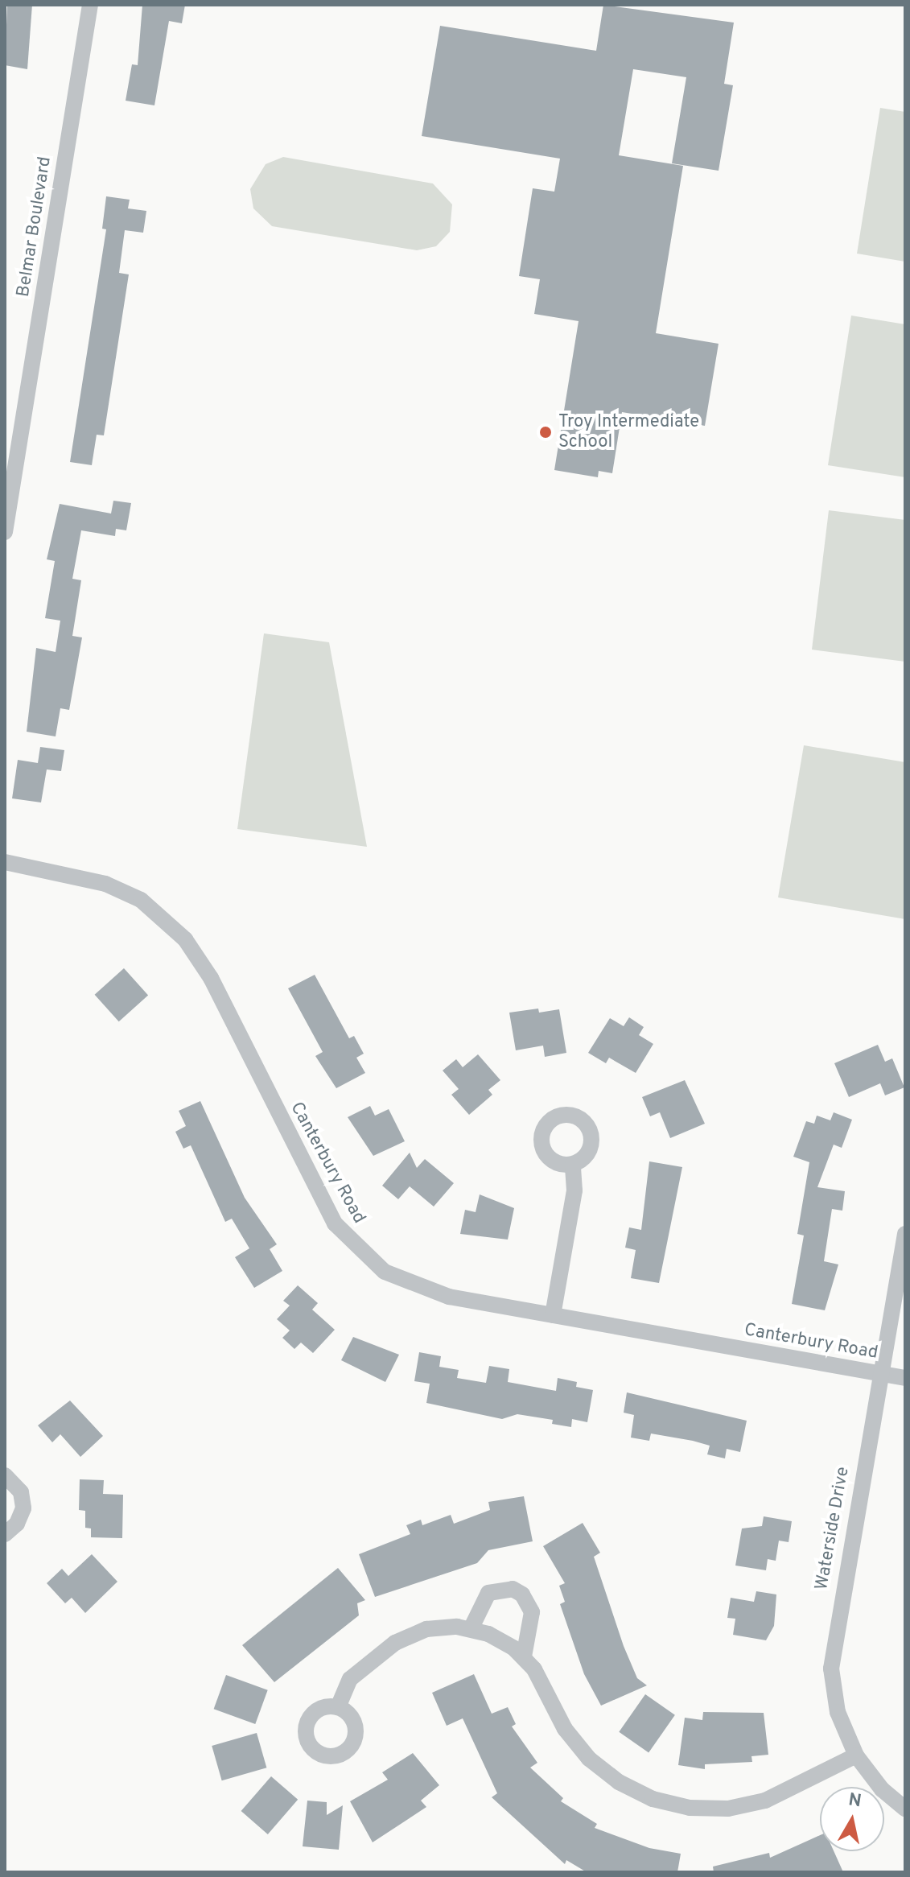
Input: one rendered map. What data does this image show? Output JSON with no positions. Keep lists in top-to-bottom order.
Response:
{
  "streets": {
    "street": ["Belmar Boulevard", "Canterbury Road", "Waterside Drive"]
  },
  "crossings": [
    ["Canterbury Road", "Waterside Drive"]
  ],
  "places": ["Troy Intermediate School"],
  "north": "top"
}
